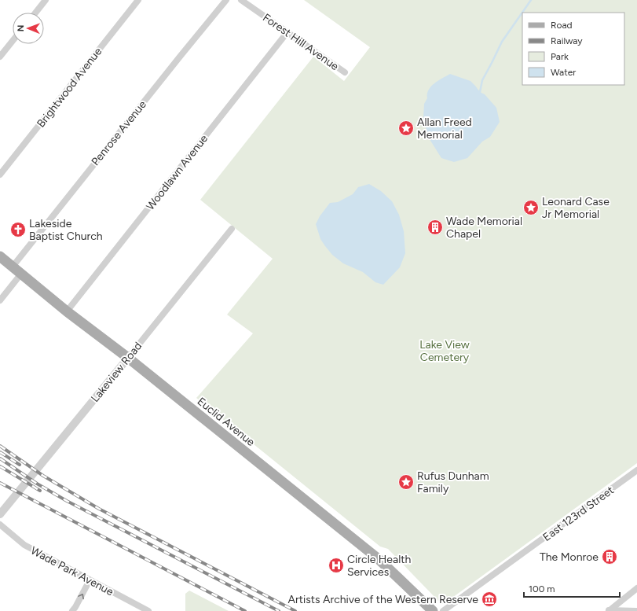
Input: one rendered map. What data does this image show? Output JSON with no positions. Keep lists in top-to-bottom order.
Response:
{
  "streets": {
    "main road": ["Euclid Avenue"],
    "street": [
      "Forest Hill Avenue",
      "Brightwood Avenue",
      "Penrose Avenue",
      "Woodlawn Avenue",
      "Lakeview Road",
      "East 123rd Street",
      "Wade Park Avenue"
    ]
  },
  "crossings": [
    ["Forest Hill Avenue", "Woodlawn Avenue"],
    ["Penrose Avenue", "Euclid Avenue"],
    ["Woodlawn Avenue", "Euclid Avenue"],
    ["Lakeview Road", "Euclid Avenue"]
  ],
  "parks": ["Lake View Cemetery"],
  "places": {
    "place": ["Allan Freed Memorial", "Leonard Case Jr Memorial", "Rufus Dunham Family"],
    "building": ["Wade Memorial Chapel", "The Monroe"],
    "church": ["Lakeside Baptist Church"],
    "hospital": ["Circle Health Services"],
    "museum": ["Artists Archive of the Western Reserve"]
  },
  "legend": [
    "Road",
    "Railway",
    "Park",
    "Water"
  ],
  "scale_bar": "100 m",
  "north": "left"
}
